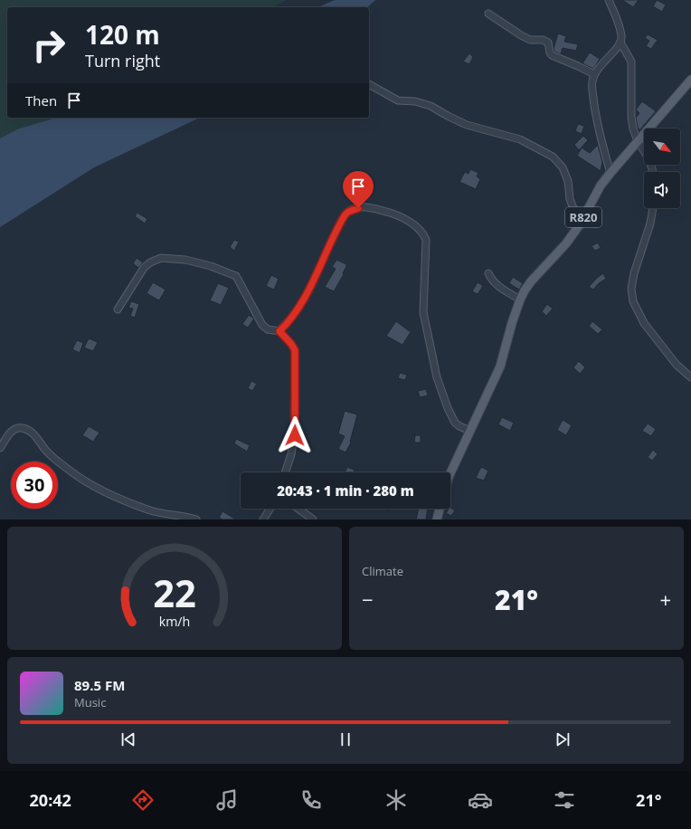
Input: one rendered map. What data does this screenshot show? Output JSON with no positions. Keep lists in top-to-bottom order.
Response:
{
  "streets": {
    "main road": ["R820"]
  },
  "north": "bottom right",
  "page": {
    "turn": ["120 m", "Turn right"],
    "then": "Then",
    "limit": "30",
    "trip": "20:43 · 1 min · 280 m",
    "tile": "Climate",
    "heat": ["−", "21°", "+"],
    "song": ["89.5 FM", "Music"],
    "tabs": ["20:42", "21°"],
    "gauge": ["22", "km/h"]
  }
}
